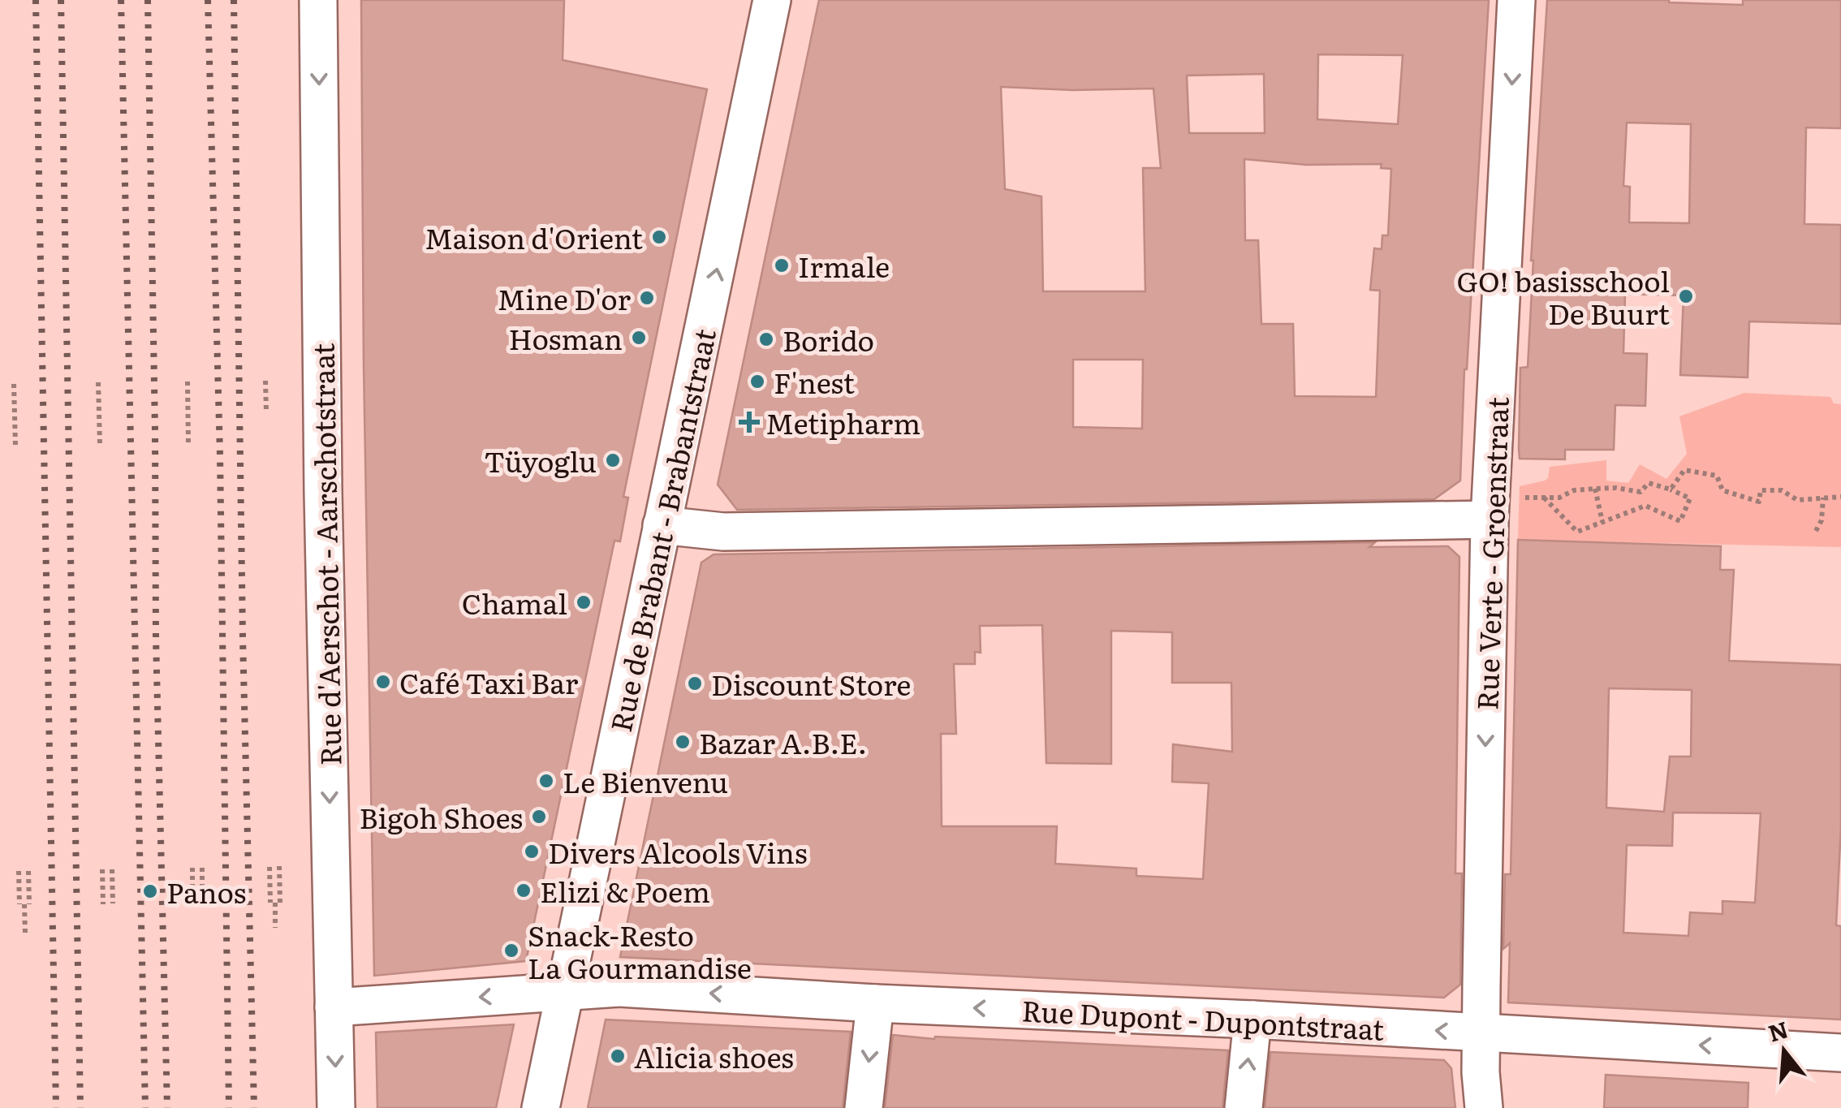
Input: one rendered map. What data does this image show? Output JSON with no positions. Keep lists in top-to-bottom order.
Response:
{
  "streets": {
    "street": [
      "Rue de Brabant - Brabantstraat",
      "Rue Verte - Groenstraat",
      "Rue d'Aerschot - Aarschotstraat",
      "Rue Dupont - Dupontstraat"
    ]
  },
  "crossings": [
    ["Rue de Brabant - Brabantstraat", "Rue Dupont - Dupontstraat"],
    ["Rue Verte - Groenstraat", "Rue Dupont - Dupontstraat"],
    ["Rue d'Aerschot - Aarschotstraat", "Rue Dupont - Dupontstraat"]
  ],
  "one_way": [
    "Rue de Brabant - Brabantstraat",
    "Rue Verte - Groenstraat",
    "Rue d'Aerschot - Aarschotstraat",
    "Rue Dupont - Dupontstraat"
  ],
  "places": {
    "other": [
      "Maison d'Orient",
      "Irmale",
      "GO! basisschool De Buurt",
      "Mine D'or",
      "Hosman",
      "Borido",
      "F'nest",
      "Tüyoglu",
      "Chamal",
      "Café Taxi Bar",
      "Discount Store",
      "Bazar A.B.E.",
      "Le Bienvenu",
      "Bigoh Shoes",
      "Divers Alcools Vins",
      "Elizi & Poem",
      "Panos",
      "Snack-Resto La Gourmandise",
      "Alicia shoes"
    ],
    "health": ["Metipharm"]
  },
  "north": "top"
}
